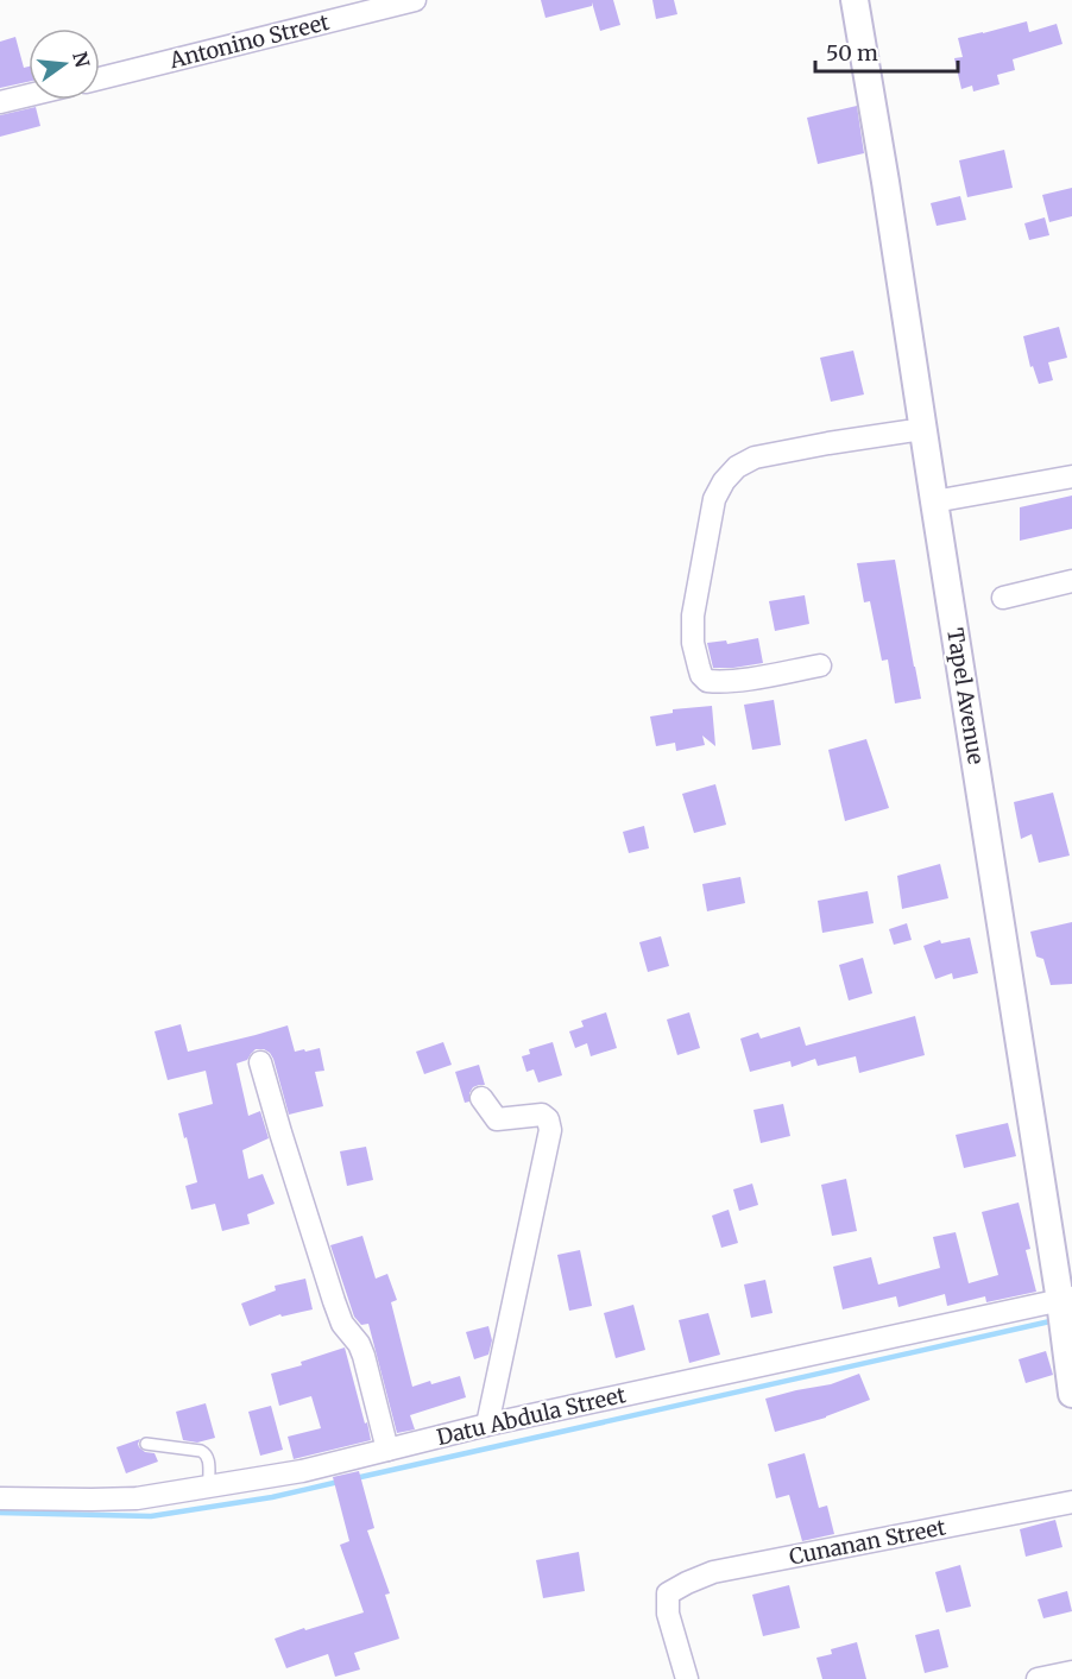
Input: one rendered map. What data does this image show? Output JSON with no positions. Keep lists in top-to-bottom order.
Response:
{
  "streets": {
    "street": [
      "Antonino Street",
      "Tapel Avenue",
      "Datu Abdula Street",
      "Cunanan Street"
    ]
  },
  "crossings": [
    ["Tapel Avenue", "Datu Abdula Street"]
  ],
  "scale_bar": "50 m",
  "north": "right"
}
